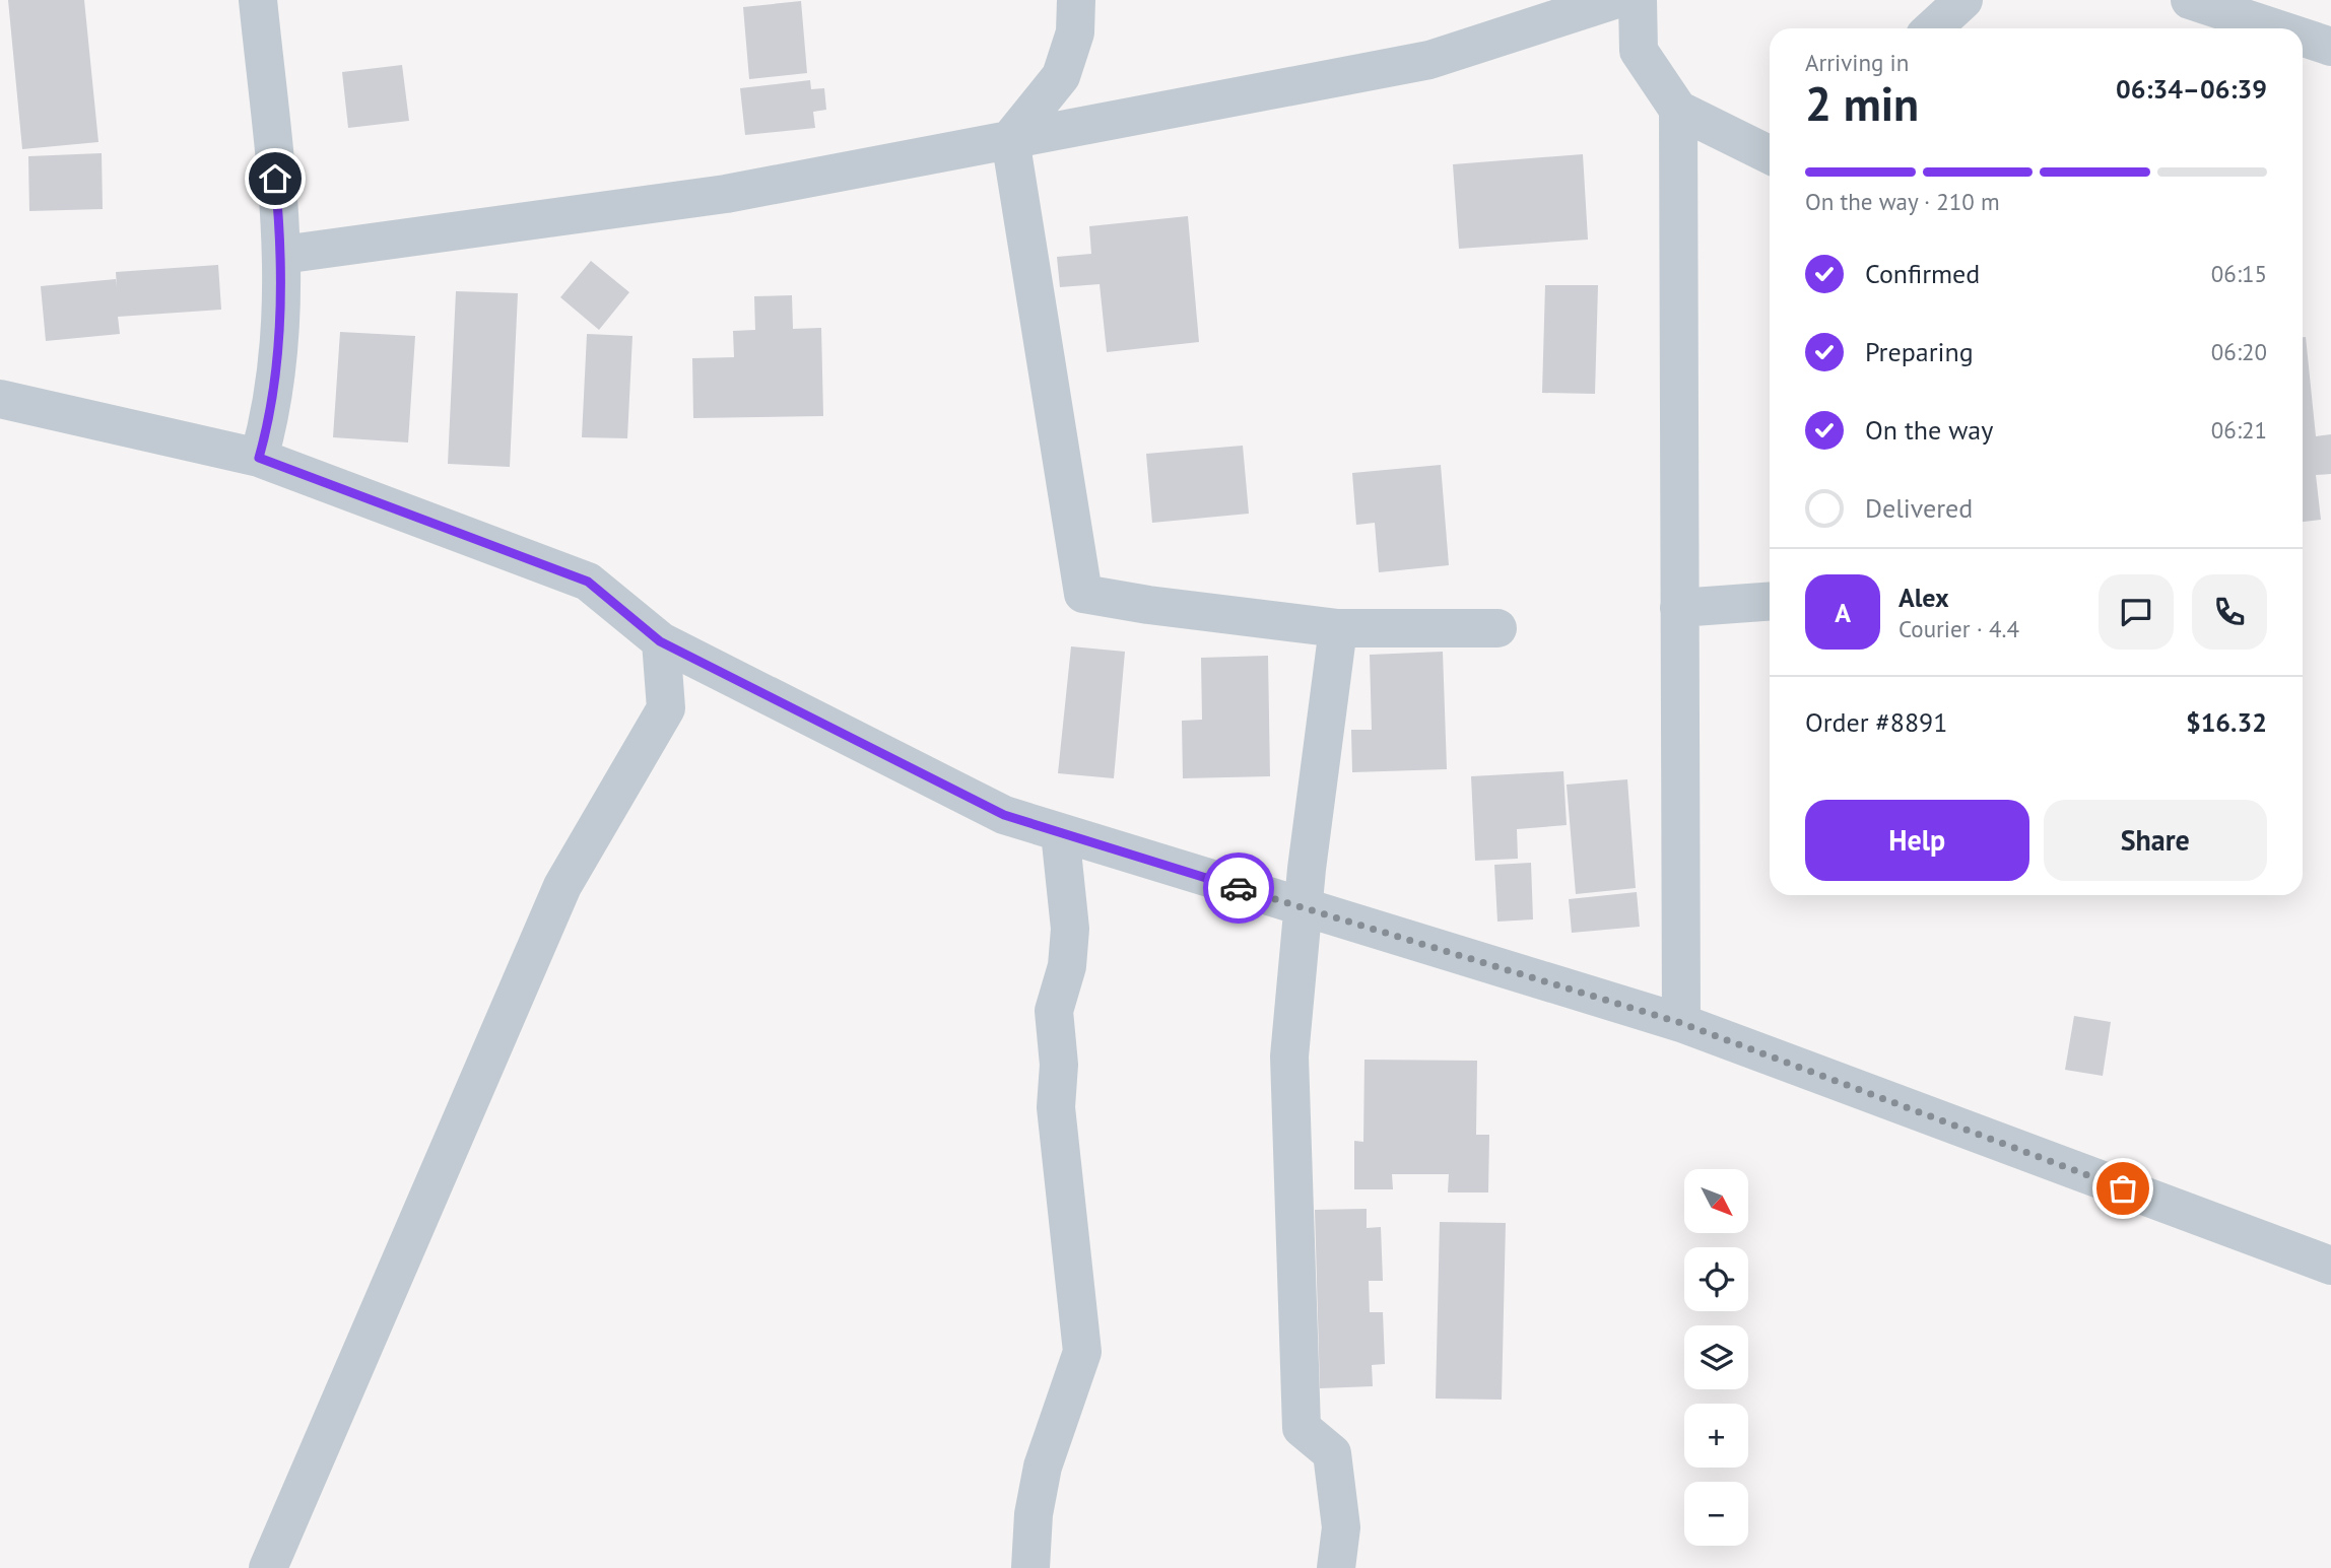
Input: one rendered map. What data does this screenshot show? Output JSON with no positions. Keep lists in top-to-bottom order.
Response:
{
  "north": "bottom right",
  "page": {
    "heading": ["2 min", "Arriving in", "06:34–06:39"],
    "panel": [
      "Alex",
      "Courier · 4.4",
      "Order #8891",
      "$16.32"
    ],
    "bar": "On the way · 210 m",
    "list": [
      ["Confirmed", "06:15"],
      ["Preparing", "06:20"],
      ["On the way", "06:21"],
      "Delivered"
    ],
    "round": "A",
    "buttons": ["Help", "Share"],
    "map_buttons": ["+", "−"]
  }
}
